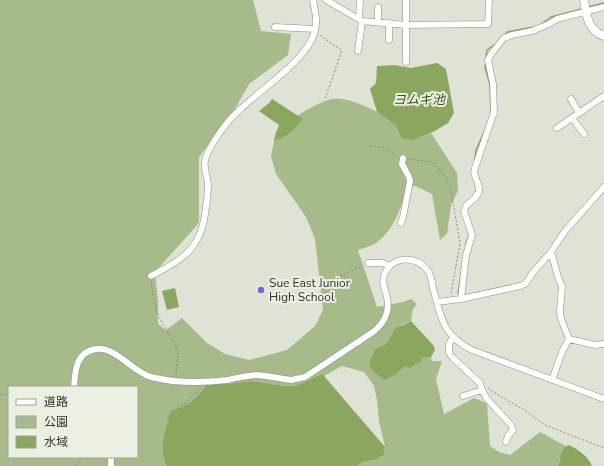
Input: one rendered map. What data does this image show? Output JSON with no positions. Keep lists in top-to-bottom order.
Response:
{
  "water": ["ヨムギ池"],
  "places": ["Sue East Junior High School"],
  "legend": ["道路", "公園", "水域"]
}
